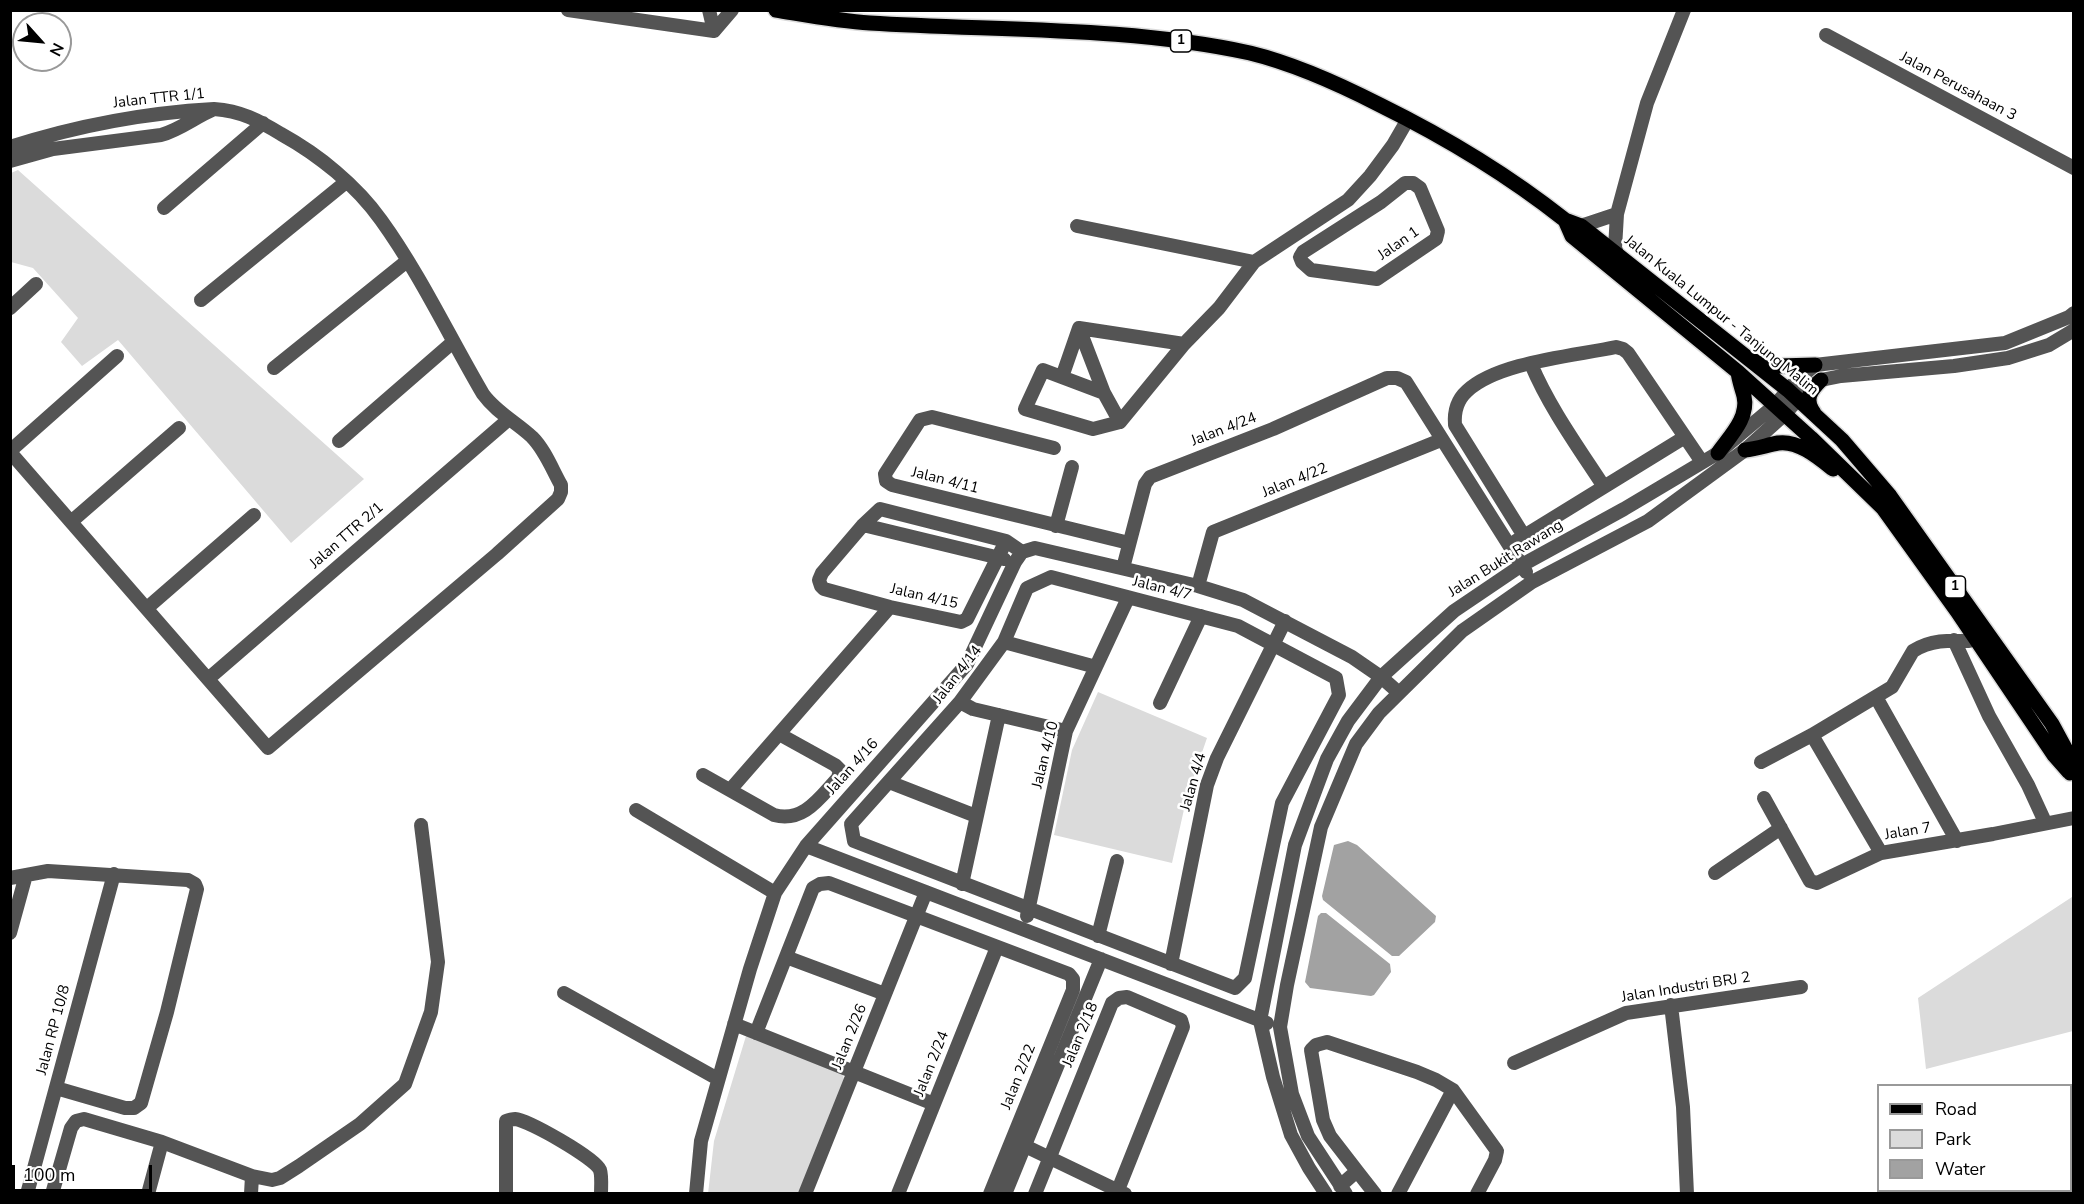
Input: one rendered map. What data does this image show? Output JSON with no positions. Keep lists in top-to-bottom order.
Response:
{
  "streets": {
    "main road": ["1", "Jalan Kuala Lumpur - Tanjung Malim"],
    "street": [
      "Jalan Perusahaan 3",
      "Jalan TTR 1/1",
      "Jalan 1",
      "Jalan 4/24",
      "Jalan 4/11",
      "Jalan 4/22",
      "Jalan TTR 2/1",
      "Jalan Bukit Rawang",
      "Jalan 4/7",
      "Jalan 4/15",
      "Jalan 4/14",
      "Jalan 4/10",
      "Jalan 4/16",
      "Jalan 4/4",
      "Jalan 7",
      "Jalan Industri BRJ 2",
      "Jalan RP 10/8",
      "Jalan 2/18",
      "Jalan 2/26",
      "Jalan 2/24",
      "Jalan 2/22"
    ]
  },
  "crossings": [
    ["Jalan Kuala Lumpur - Tanjung Malim", "Jalan Bukit Rawang"],
    ["Jalan 4/24", "Jalan 4/11"],
    ["Jalan 4/24", "Jalan 4/22"],
    ["Jalan 4/7", "Jalan 4/14"],
    ["Jalan 4/7", "Jalan 4/10"],
    ["Jalan 4/7", "Jalan 4/4"],
    ["Jalan 2/24", "Jalan 2/22"]
  ],
  "legend": ["Road", "Park", "Water"],
  "scale_bar": "100 m",
  "north": "bottom right"
}
